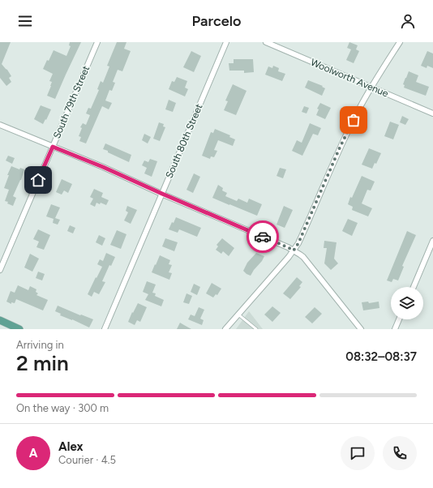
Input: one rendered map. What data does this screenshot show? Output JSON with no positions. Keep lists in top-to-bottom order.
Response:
{
  "streets": {
    "street": ["Woolworth Avenue", "South 79th Street", "South 80th Street"]
  },
  "page": {
    "header": "Parcelo",
    "heading": ["2 min", "Arriving in", "08:32–08:37"],
    "panel": ["Alex", "Courier · 4.5"],
    "bar": "On the way · 300 m",
    "round": "A"
  }
}
